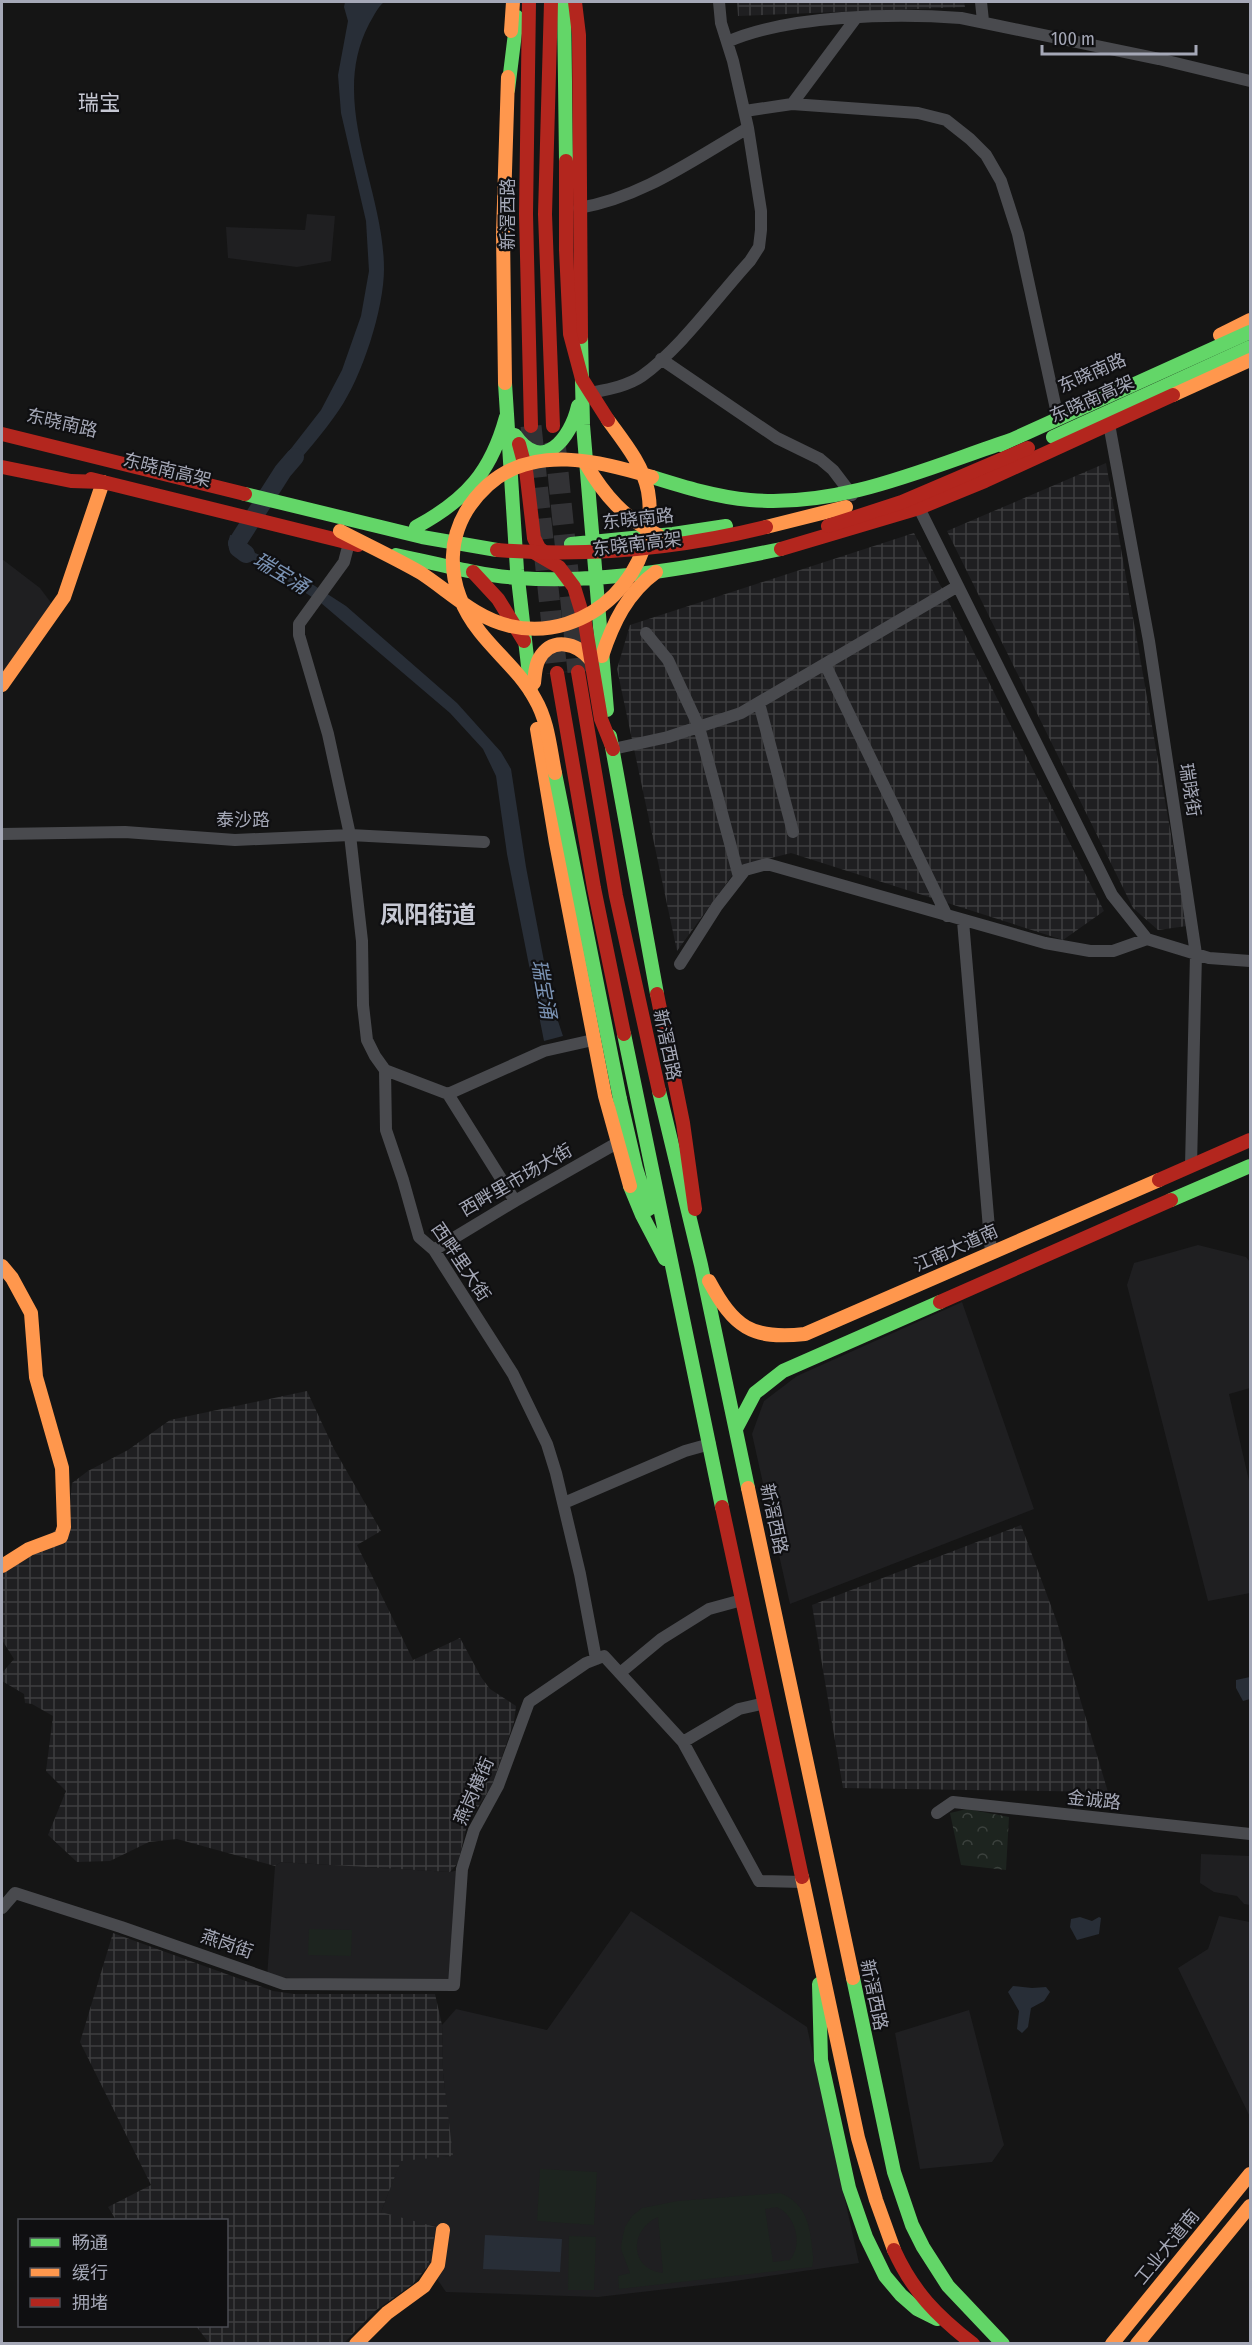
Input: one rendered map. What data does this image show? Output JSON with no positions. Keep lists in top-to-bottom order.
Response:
{
  "streets": {
    "main road": [
      "新滘西路",
      "东晓南路",
      "东晓南高架",
      "江南大道南",
      "工业大道南"
    ],
    "street": [
      "瑞晓街",
      "泰沙路",
      "西畔里市场大街",
      "西畔里大街",
      "燕岗横街",
      "金诚路",
      "燕岗街"
    ]
  },
  "crossings": [
    ["新滘西路", "江南大道南"],
    ["瑞晓街", "江南大道南"],
    ["西畔里市场大街", "西畔里大街"],
    ["西畔里大街", "燕岗横街"],
    ["燕岗横街", "燕岗街"]
  ],
  "districts": ["瑞宝", "凤阳街道"],
  "water": ["瑞宝涌"],
  "legend": ["畅通", "缓行", "拥堵"],
  "scale_bar": "100 m"
}
